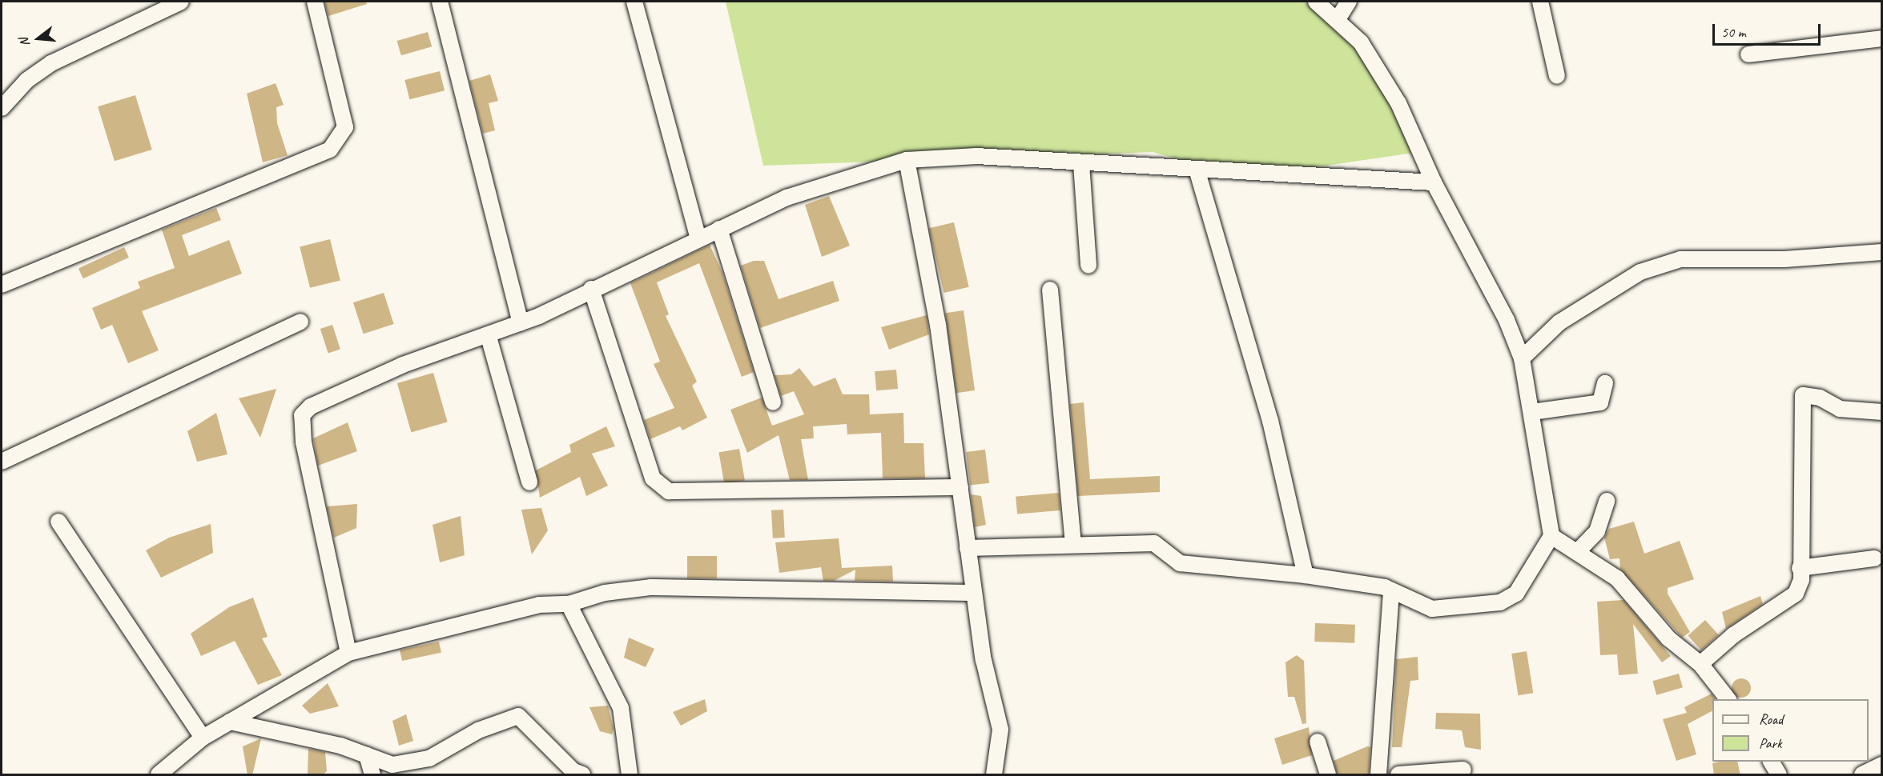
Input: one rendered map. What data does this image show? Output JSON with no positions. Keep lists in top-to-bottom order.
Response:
{
  "legend": ["Road", "Park"],
  "scale_bar": "50 m",
  "north": "left"
}
